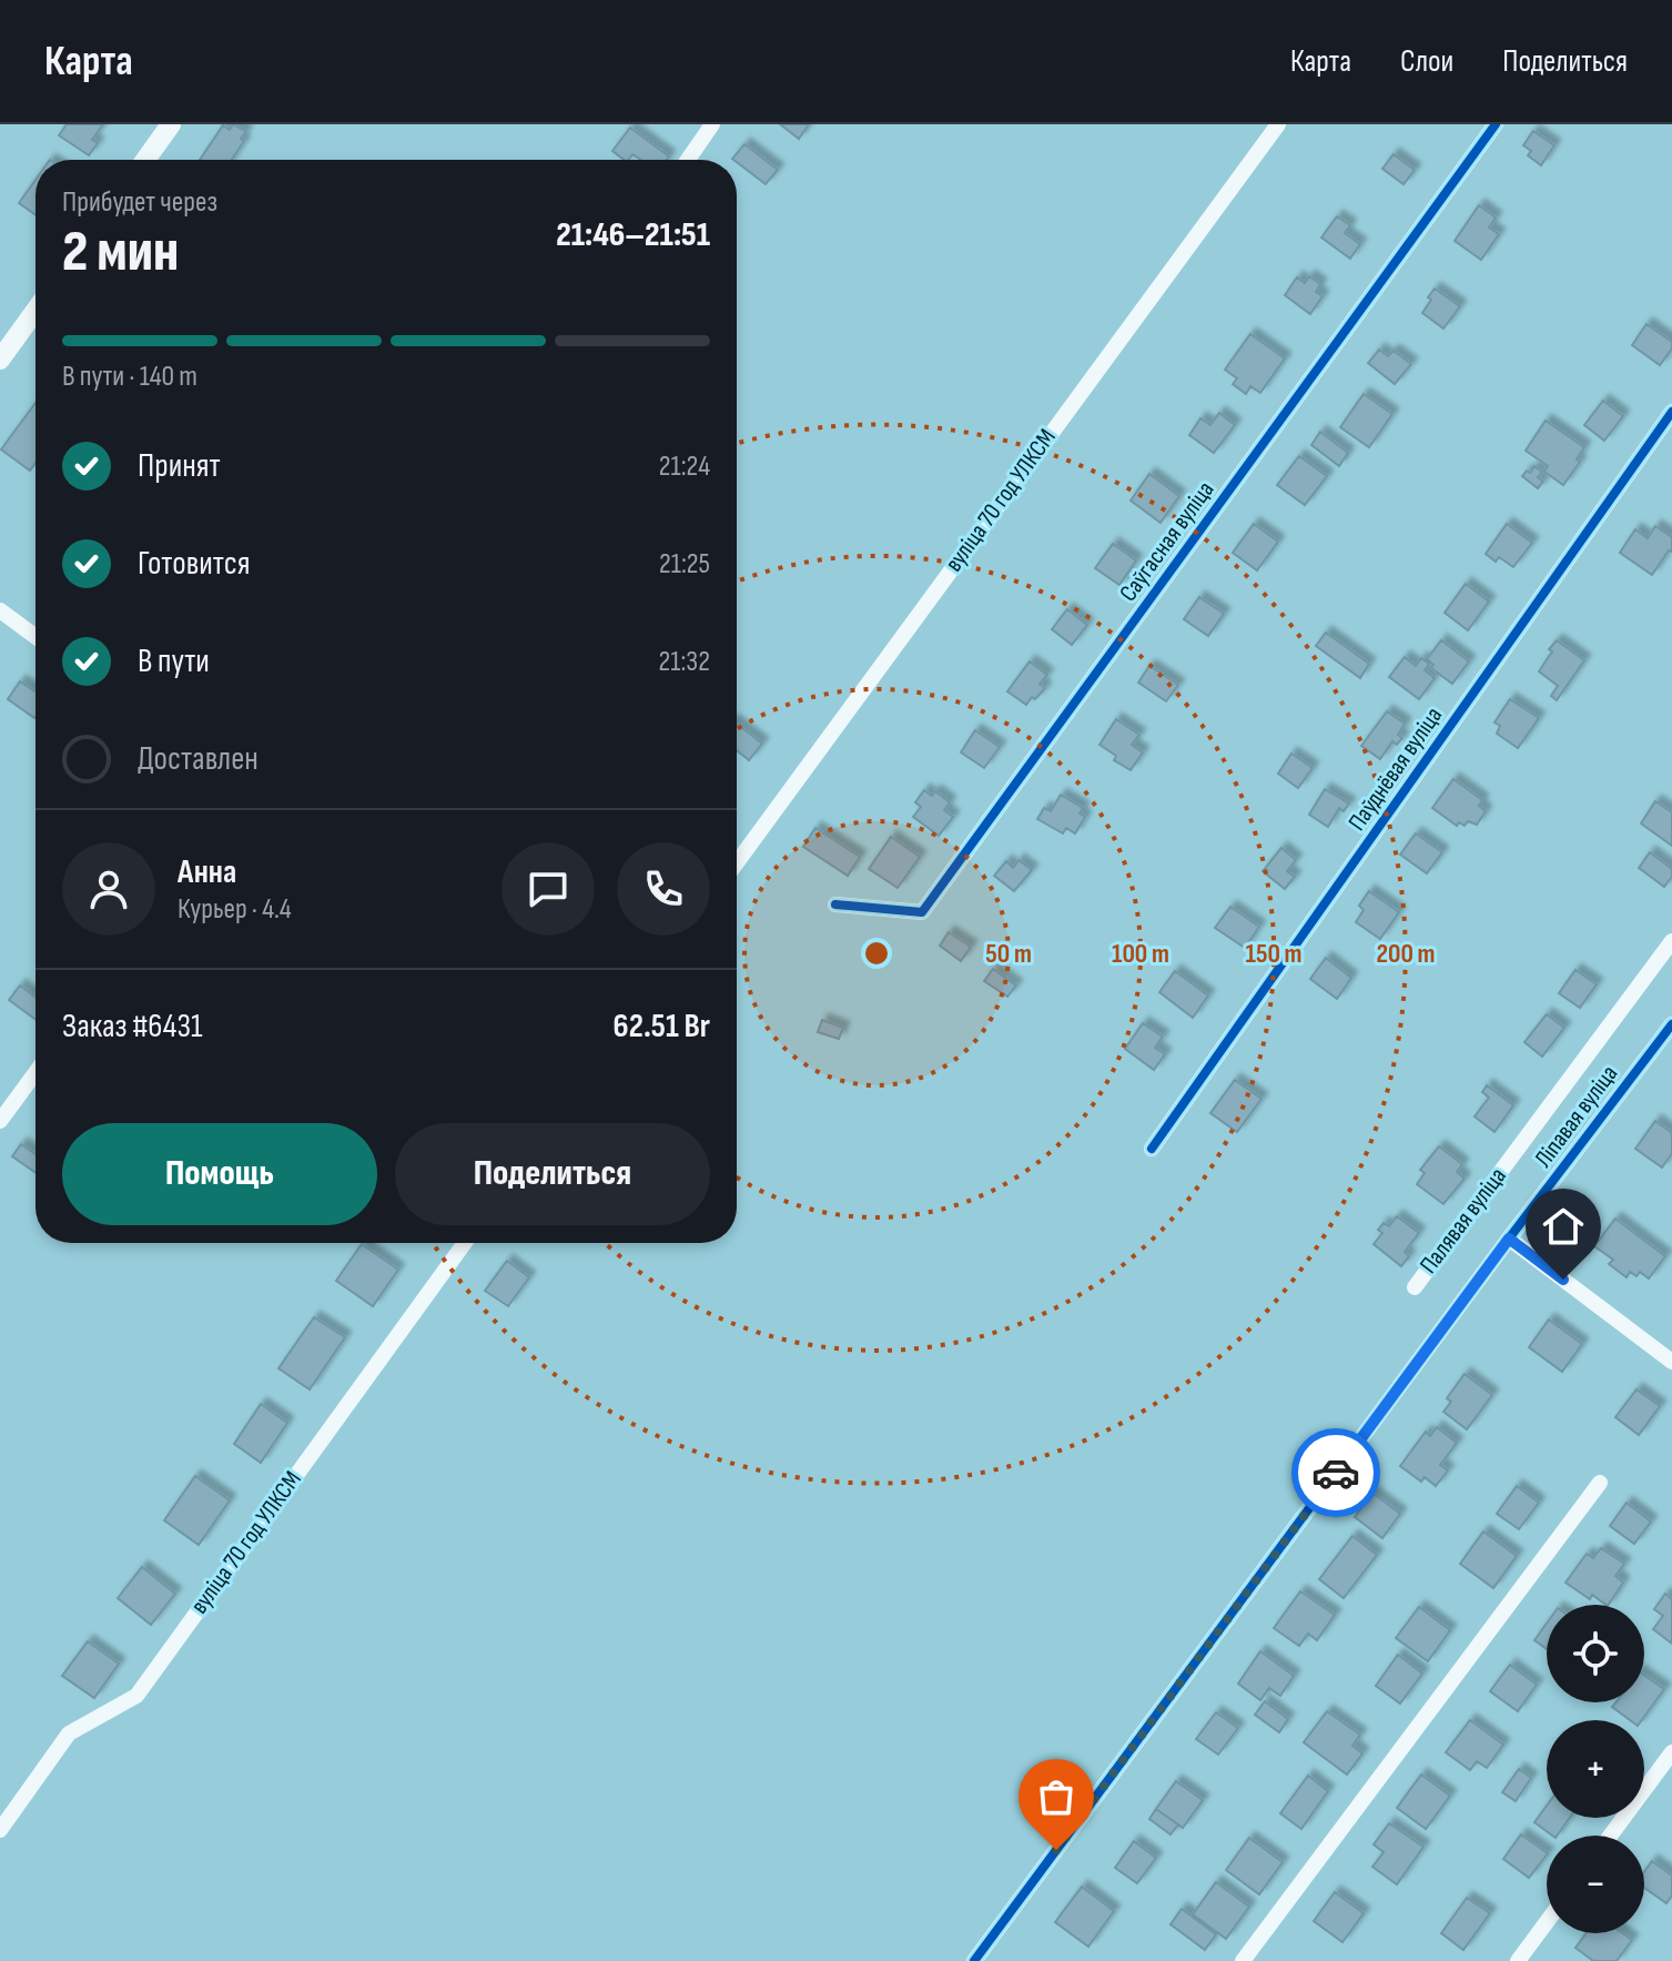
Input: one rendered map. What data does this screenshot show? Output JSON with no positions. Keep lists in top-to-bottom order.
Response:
{
  "streets": {
    "street": [
      "вуліца 70 год УЛКСМ",
      "Саўгасная вуліца",
      "Паўднёвая вуліца",
      "Ліпавая вуліца",
      "Палявая вуліца"
    ]
  },
  "page": {
    "header": "Карта",
    "nav": ["Карта", "Слои", "Поделиться"],
    "heading": ["2 мин", "Прибудет через", "21:46–21:51"],
    "panel": [
      "Анна",
      "Курьер · 4.4",
      "Заказ #6431",
      "62.51 Br"
    ],
    "bar": "В пути · 140 m",
    "list": [
      ["Принят", "21:24"],
      ["Готовится", "21:25"],
      ["В пути", "21:32"],
      "Доставлен"
    ],
    "buttons": ["Помощь", "Поделиться"],
    "map_buttons": ["+", "−"]
  },
  "rings": [
    "50 m",
    "100 m",
    "150 m",
    "200 m"
  ]
}
